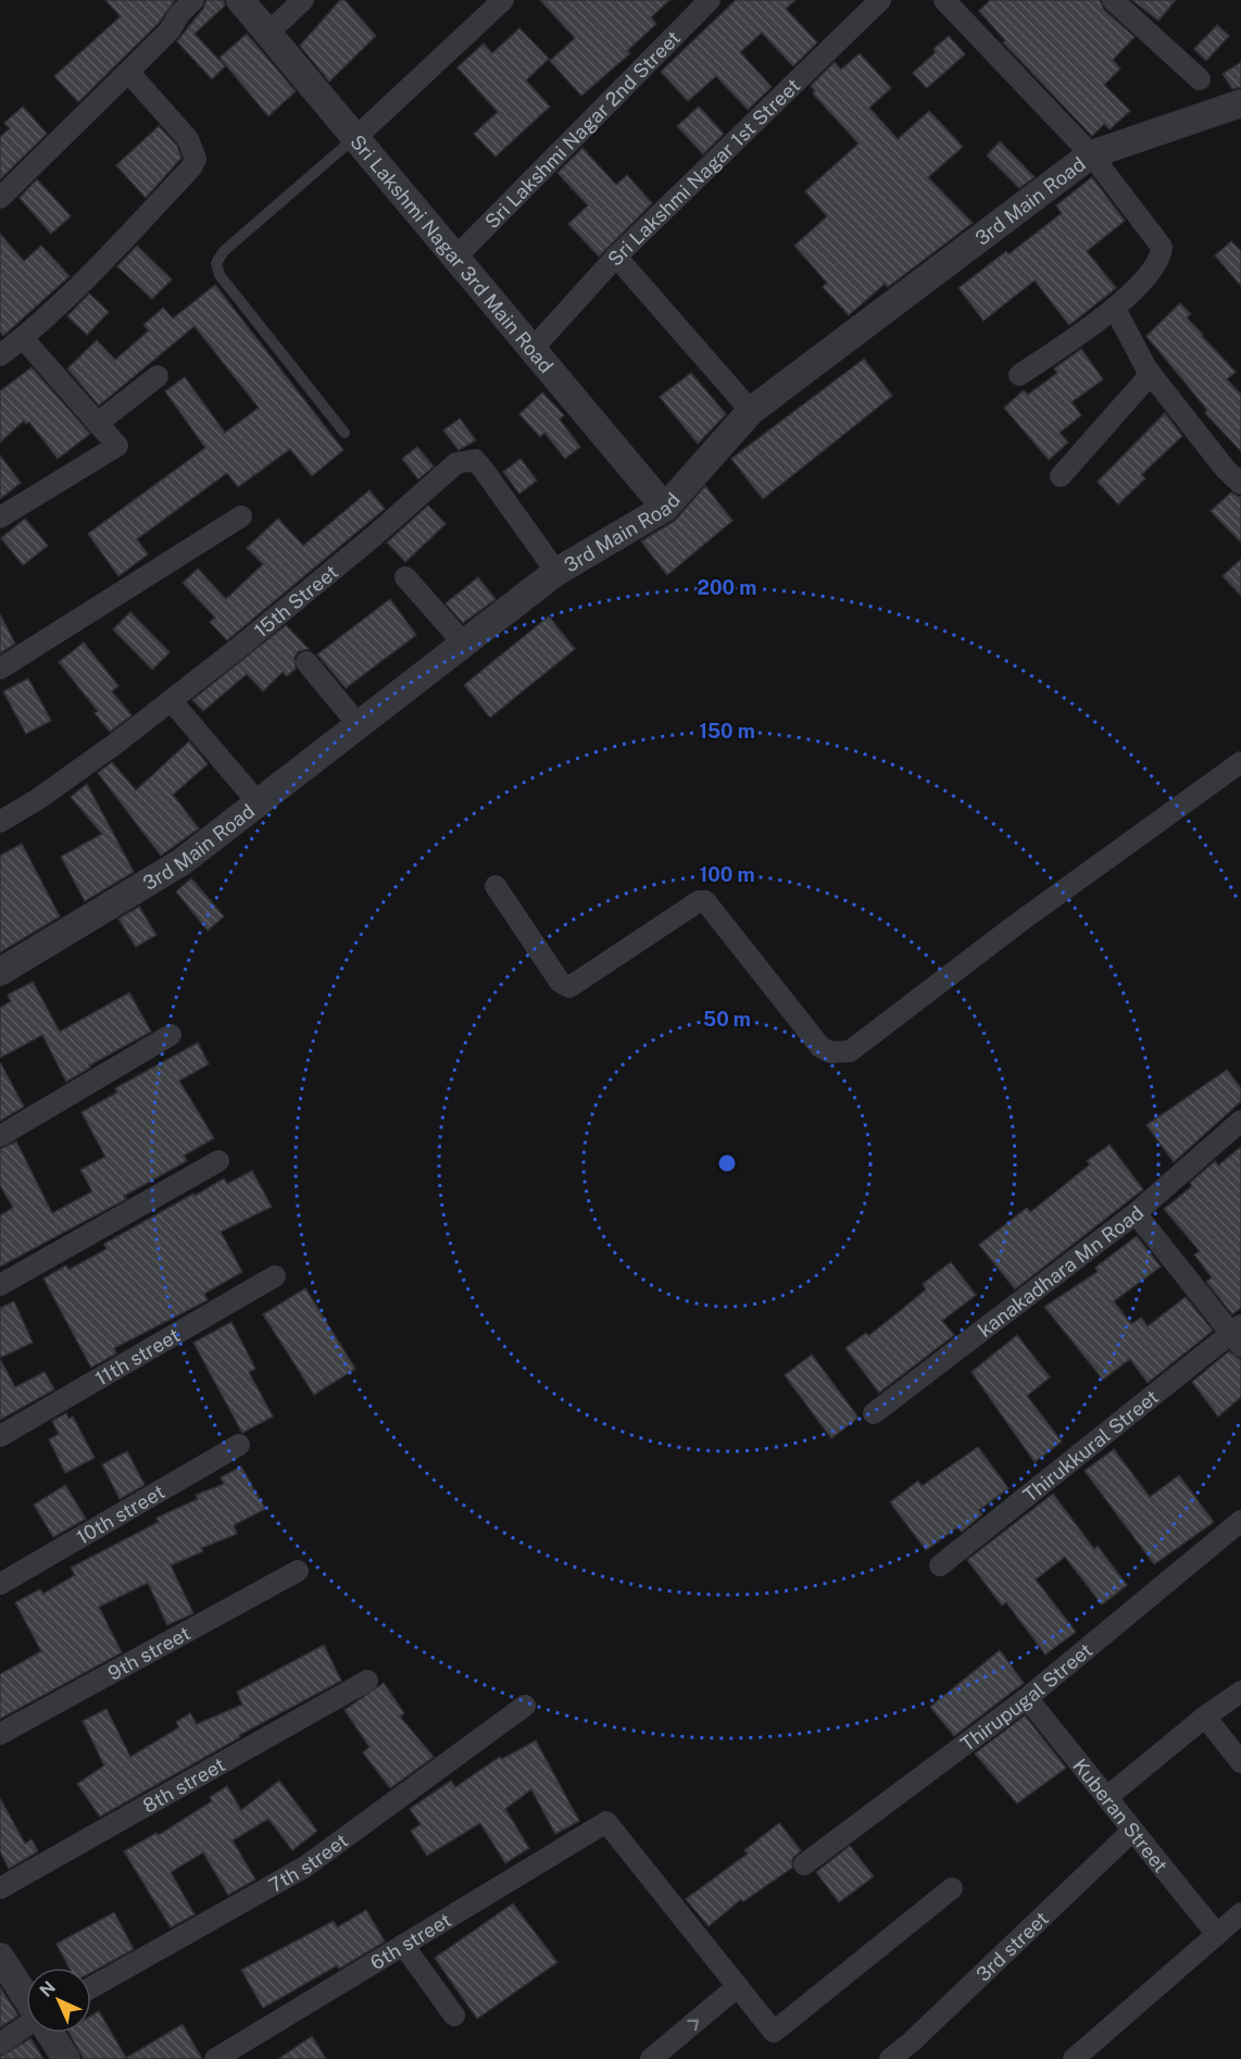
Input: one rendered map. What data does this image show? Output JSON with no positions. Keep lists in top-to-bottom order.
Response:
{
  "streets": {
    "street": [
      "Sri Lakshmi Nagar 2nd Street",
      "Sri Lakshmi Nagar 1st Street",
      "3rd Main Road",
      "Sri Lakshmi Nagar 3rd Main Road",
      "15th Street",
      "kanakadhara Mn Road",
      "11th street",
      "Thirukkural Street",
      "10th street",
      "9th street",
      "Thirupugal Street",
      "8th street",
      "Kuberan Street",
      "7th street",
      "6th street",
      "3rd street"
    ]
  },
  "crossings": [
    ["Sri Lakshmi Nagar 2nd Street", "Sri Lakshmi Nagar 3rd Main Road"],
    ["Sri Lakshmi Nagar 1st Street", "Sri Lakshmi Nagar 3rd Main Road"],
    ["3rd Main Road", "Sri Lakshmi Nagar 3rd Main Road"],
    ["3rd Main Road", "15th Street"],
    ["Thirupugal Street", "Kuberan Street"],
    ["Kuberan Street", "3rd street"]
  ],
  "north": "top left",
  "rings": [
    "200 m",
    "150 m",
    "100 m",
    "50 m"
  ]
}
